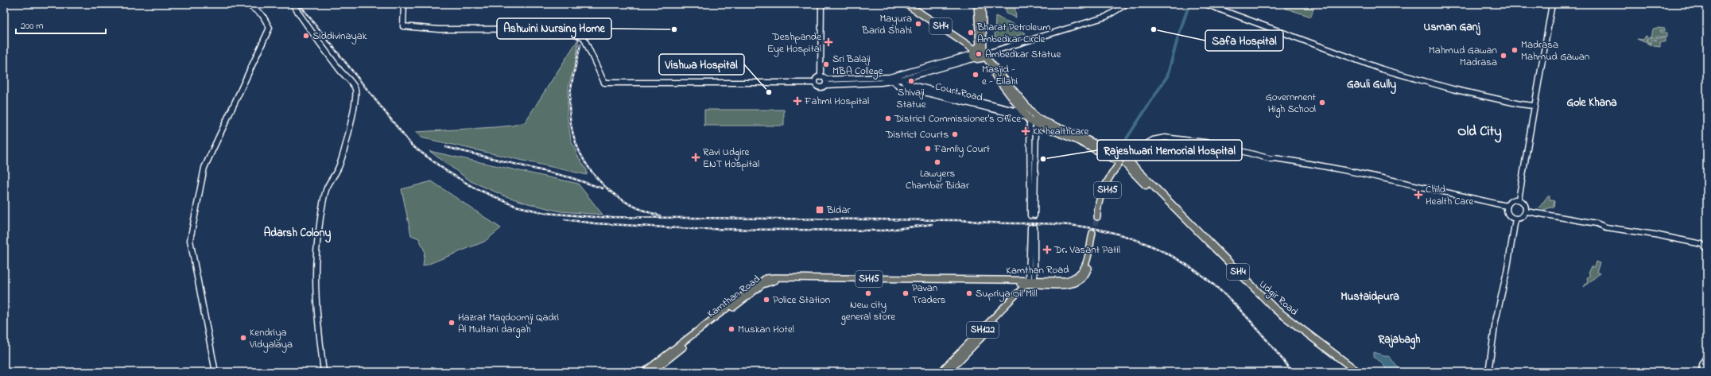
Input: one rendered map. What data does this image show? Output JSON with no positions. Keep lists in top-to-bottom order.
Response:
{
  "streets": {
    "highway": ["SH4", "Udgir Road"],
    "main road": ["SH15", "Kamthan Road", "SH122"],
    "street": ["Court Road"]
  },
  "crossings": [
    ["Court Road", "Udgir Road"],
    ["SH15", "Udgir Road"],
    ["Kamthan Road", "SH122"]
  ],
  "districts": [
    "Usman Ganj",
    "Gauli Gully",
    "Gole Khana",
    "Old City",
    "Adarsh Colony",
    "Mustaidpura",
    "Rajabagh"
  ],
  "places": {
    "other": [
      "Mayura Barid Shahi",
      "Ashwini Nursing Home",
      "Safa Hospital",
      "Bharat Petroleum Ambedkar Circle",
      "Siddivinayak",
      "Madrasa Mahmud Gawan",
      "Ambedkar Statue",
      "Mahmud Gawan Madrasa",
      "Sri Balaji MBA College",
      "Masjid - e - Eilahi",
      "Shivaji Statue",
      "Vishwa Hospital",
      "Government High School",
      "District Commissioner's Office",
      "District Courts",
      "Family Court",
      "Rajeshwari Memorial Hospital",
      "Lawyers Chamber Bidar",
      "New city general store",
      "Pavan Traders",
      "Supriya Oil Mill",
      "Police Station",
      "Hazrat Maqdoomji Qadri Al Multani dargah",
      "Muskan Hotel",
      "Kendriya Vidyalaya"
    ],
    "health": [
      "Deshpande Eye Hospital",
      "Fahmi Hospital",
      "KK healthcare",
      "Ravi Udgire ENT Hospital",
      "Child Health Care",
      "Dr. Vasant Patil"
    ],
    "transit": ["Bidar"]
  },
  "scale_bar": "200 m"
}
